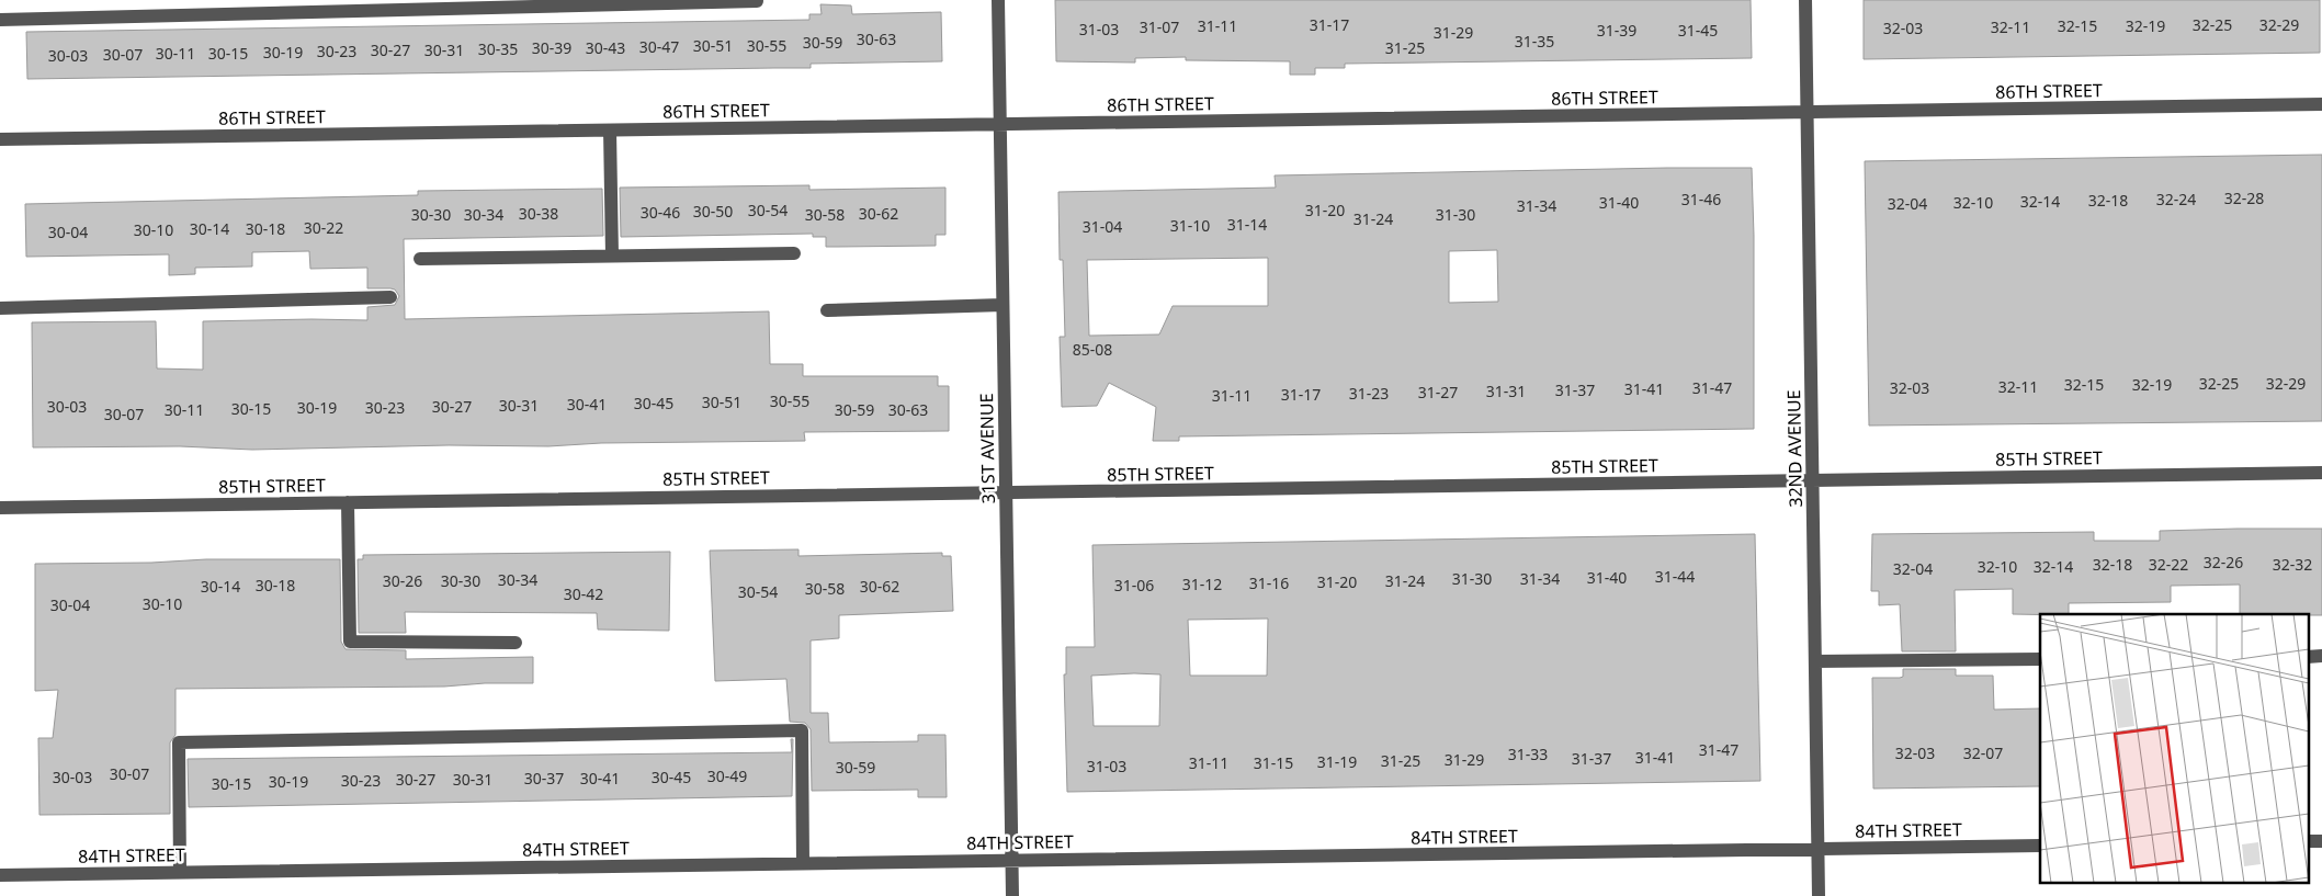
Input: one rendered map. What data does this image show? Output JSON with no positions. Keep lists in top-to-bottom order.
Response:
{
  "streets": {
    "street": [
      "86TH STREET",
      "31ST AVENUE",
      "32ND AVENUE",
      "85TH STREET",
      "84TH STREET"
    ]
  },
  "crossings": [
    ["86TH STREET", "31ST AVENUE"],
    ["86TH STREET", "32ND AVENUE"],
    ["31ST AVENUE", "85TH STREET"],
    ["31ST AVENUE", "84TH STREET"],
    ["32ND AVENUE", "85TH STREET"],
    ["32ND AVENUE", "84TH STREET"]
  ],
  "house_numbers": [
    "31-17",
    "32-25",
    "32-29",
    "31-11",
    "32-15",
    "32-19",
    "31-07",
    "32-11",
    "32-03",
    "31-03",
    "31-39",
    "31-45",
    "31-29",
    "30-63",
    "31-35",
    "30-59",
    "30-51",
    "30-55",
    "30-47",
    "30-39",
    "30-43",
    "31-25",
    "30-35",
    "30-27",
    "30-31",
    "30-23",
    "30-19",
    "30-11",
    "30-15",
    "30-07",
    "30-03",
    "32-28",
    "31-46",
    "32-24",
    "32-18",
    "32-14",
    "31-40",
    "32-10",
    "32-04",
    "31-34",
    "30-54",
    "31-20",
    "30-50",
    "30-46",
    "30-38",
    "30-62",
    "30-30",
    "30-34",
    "30-58",
    "31-30",
    "31-24",
    "31-14",
    "31-10",
    "31-04",
    "30-22",
    "30-14",
    "30-18",
    "30-10",
    "30-04",
    "85-08",
    "32-25",
    "32-29",
    "32-15",
    "32-19",
    "32-11",
    "31-47",
    "32-03",
    "31-41",
    "31-37",
    "31-31",
    "31-27",
    "31-23",
    "31-17",
    "31-11",
    "30-55",
    "30-51",
    "30-45",
    "30-41",
    "30-31",
    "30-03",
    "30-27",
    "30-19",
    "30-23",
    "30-15",
    "30-11",
    "30-59",
    "30-63",
    "30-07",
    "32-26",
    "32-18",
    "32-22",
    "32-32",
    "32-10",
    "32-14",
    "32-04",
    "31-44",
    "31-40",
    "31-30",
    "31-34",
    "30-34",
    "30-26",
    "30-30",
    "31-24",
    "31-20",
    "31-16",
    "31-12",
    "30-18",
    "31-06",
    "30-14",
    "30-62",
    "30-58",
    "30-54",
    "30-42",
    "30-10",
    "30-04",
    "31-47",
    "32-03",
    "32-07",
    "31-33",
    "31-41",
    "31-37",
    "31-29",
    "31-25",
    "31-19",
    "31-11",
    "31-15",
    "31-03",
    "30-59",
    "30-07",
    "30-49",
    "30-03",
    "30-45",
    "30-37",
    "30-41",
    "30-27",
    "30-31",
    "30-23",
    "30-19",
    "30-15"
  ]
}
